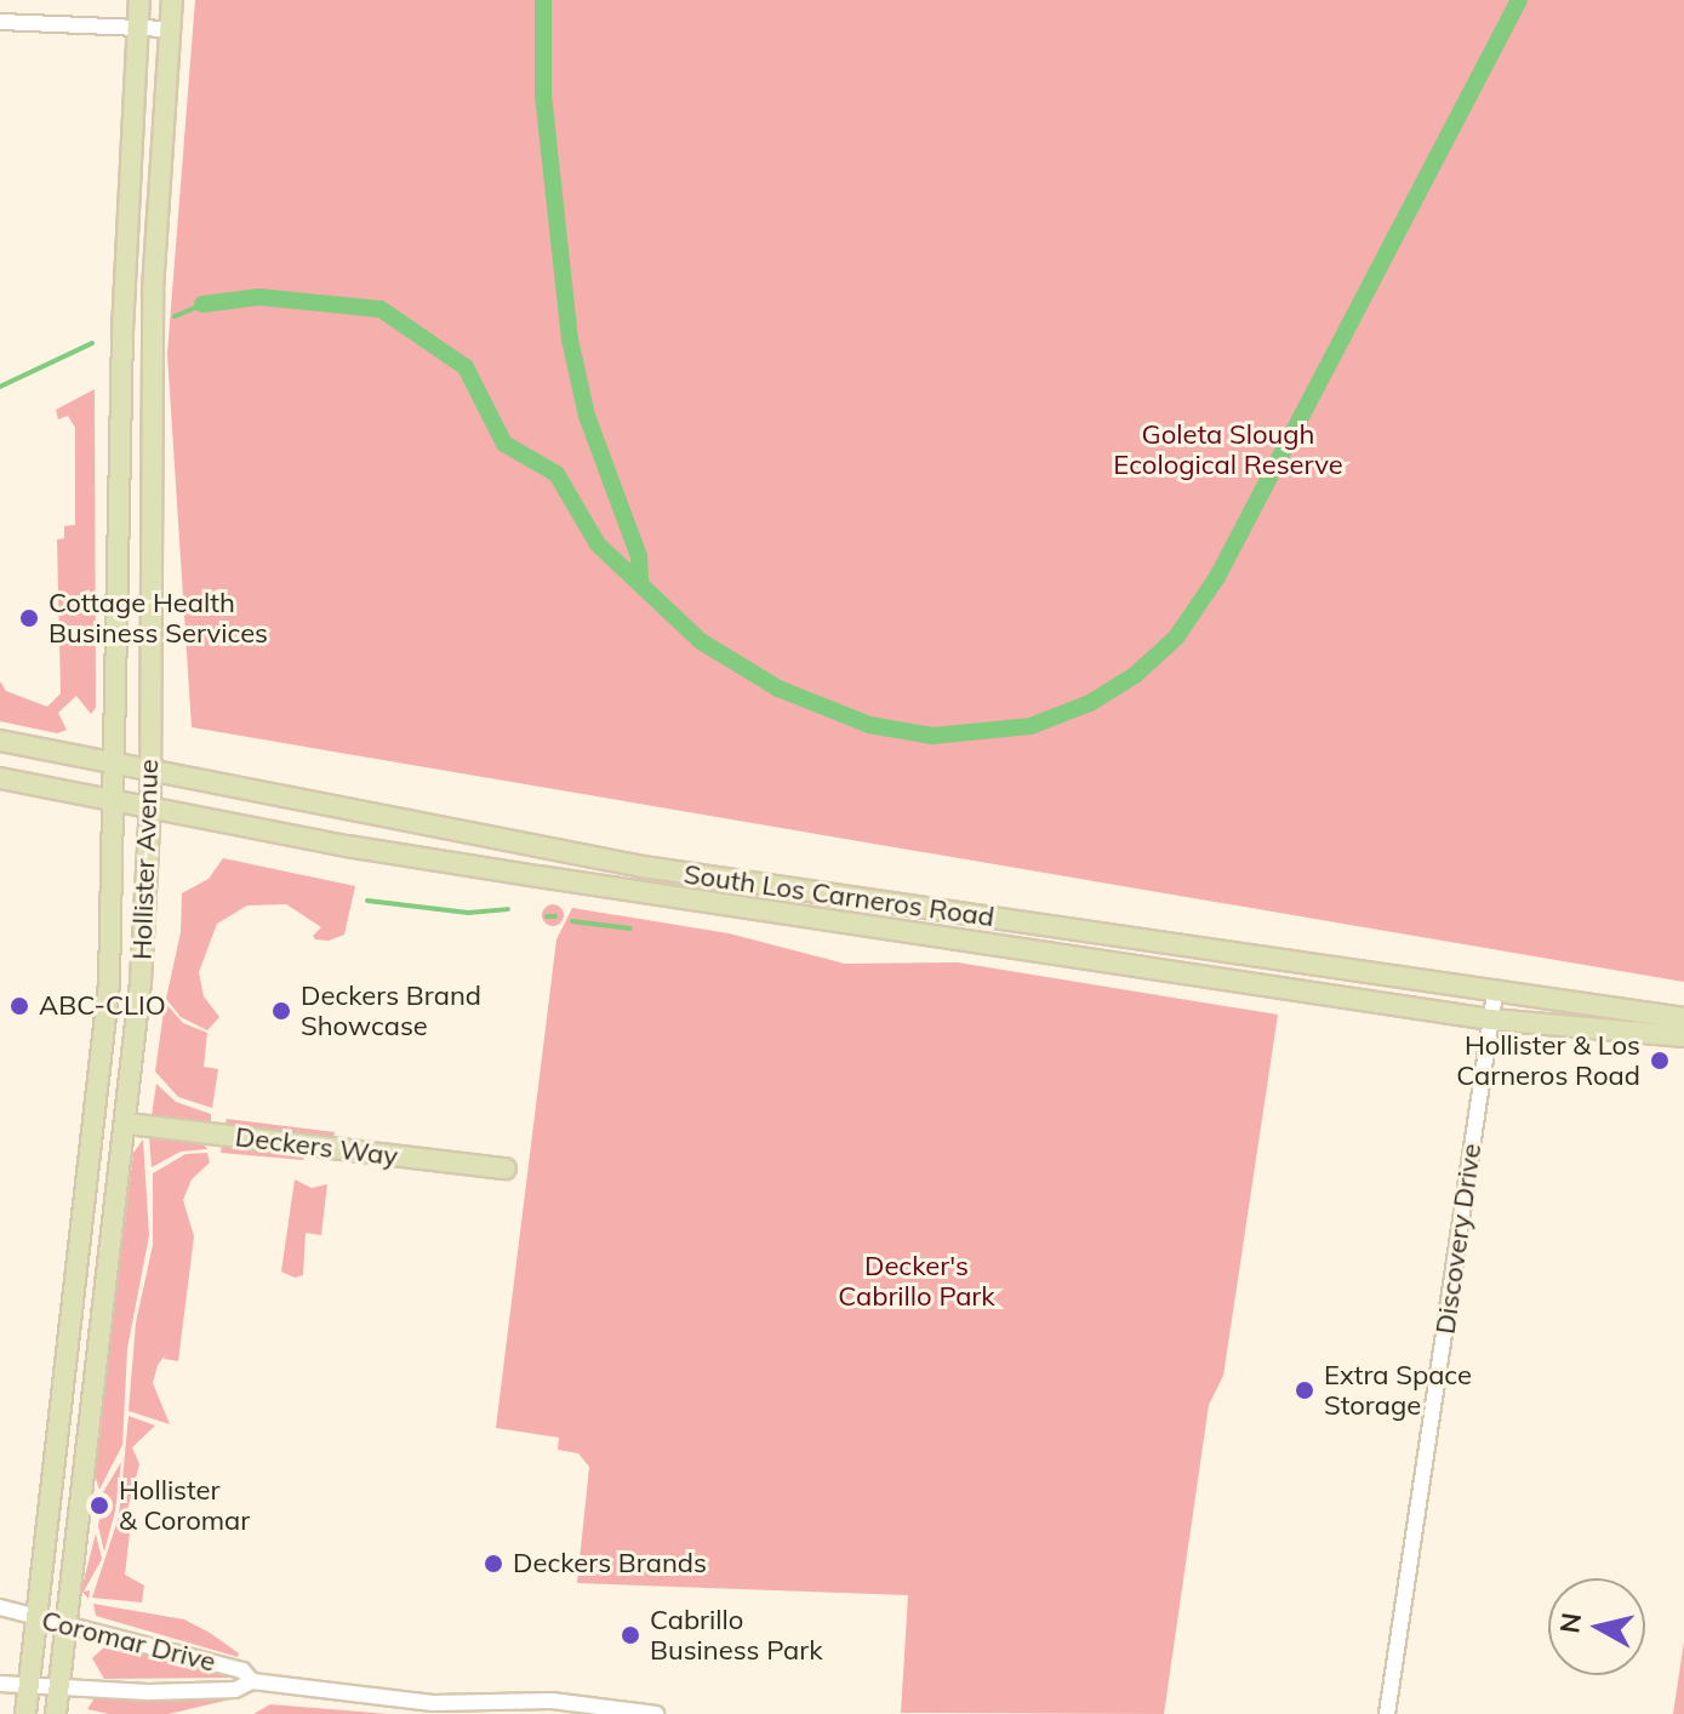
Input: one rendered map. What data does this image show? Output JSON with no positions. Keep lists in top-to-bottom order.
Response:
{
  "streets": {
    "main road": ["Hollister Avenue", "South Los Carneros Road", "Deckers Way"],
    "street": ["Discovery Drive", "Coromar Drive"]
  },
  "crossings": [
    ["Hollister Avenue", "South Los Carneros Road"],
    ["Hollister Avenue", "Deckers Way"],
    ["Hollister Avenue", "Coromar Drive"],
    ["South Los Carneros Road", "Discovery Drive"]
  ],
  "parks": ["Goleta Slough Ecological Reserve", "Decker's Cabrillo Park"],
  "places": [
    "Cottage Health Business Services",
    "ABC-CLIO",
    "Deckers Brand Showcase",
    "Hollister & Los Carneros Road",
    "Extra Space Storage",
    "Hollister & Coromar",
    "Deckers Brands",
    "Cabrillo Business Park"
  ],
  "north": "left"
}
